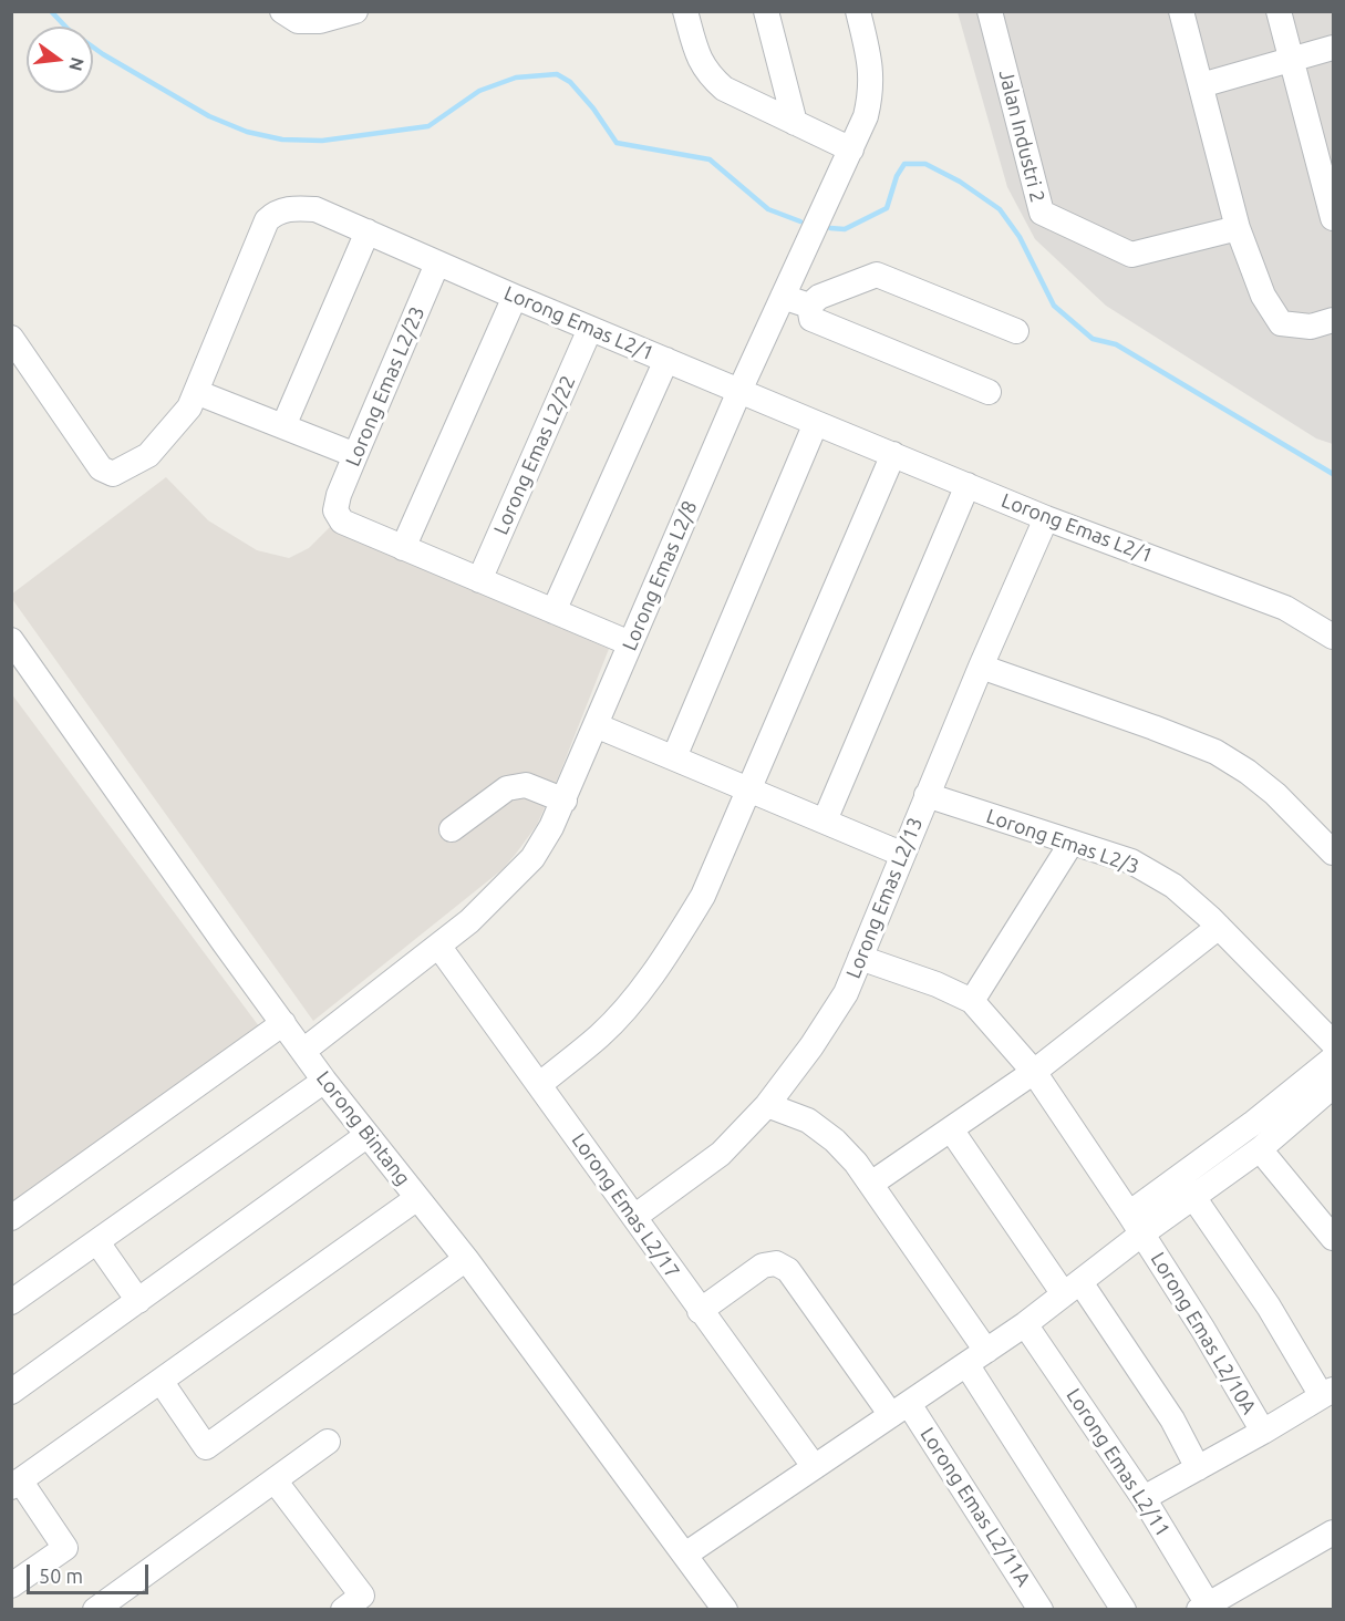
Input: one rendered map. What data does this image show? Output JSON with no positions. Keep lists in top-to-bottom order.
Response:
{
  "streets": {
    "street": [
      "Jalan Industri 2",
      "Lorong Emas L2/1",
      "Lorong Emas L2/23",
      "Lorong Emas L2/22",
      "Lorong Emas L2/8",
      "Lorong Emas L2/3",
      "Lorong Emas L2/13",
      "Lorong Bintang",
      "Lorong Emas L2/17",
      "Lorong Emas L2/10A",
      "Lorong Emas L2/11",
      "Lorong Emas L2/11A"
    ]
  },
  "crossings": [
    ["Lorong Emas L2/1", "Lorong Emas L2/23"],
    ["Lorong Emas L2/1", "Lorong Emas L2/22"],
    ["Lorong Emas L2/1", "Lorong Emas L2/8"],
    ["Lorong Emas L2/1", "Lorong Emas L2/13"],
    ["Lorong Emas L2/8", "Lorong Bintang"],
    ["Lorong Emas L2/8", "Lorong Emas L2/17"],
    ["Lorong Emas L2/3", "Lorong Emas L2/13"],
    ["Lorong Emas L2/13", "Lorong Emas L2/17"],
    ["Lorong Emas L2/17", "Lorong Emas L2/11A"]
  ],
  "scale_bar": "50 m",
  "north": "right"
}
